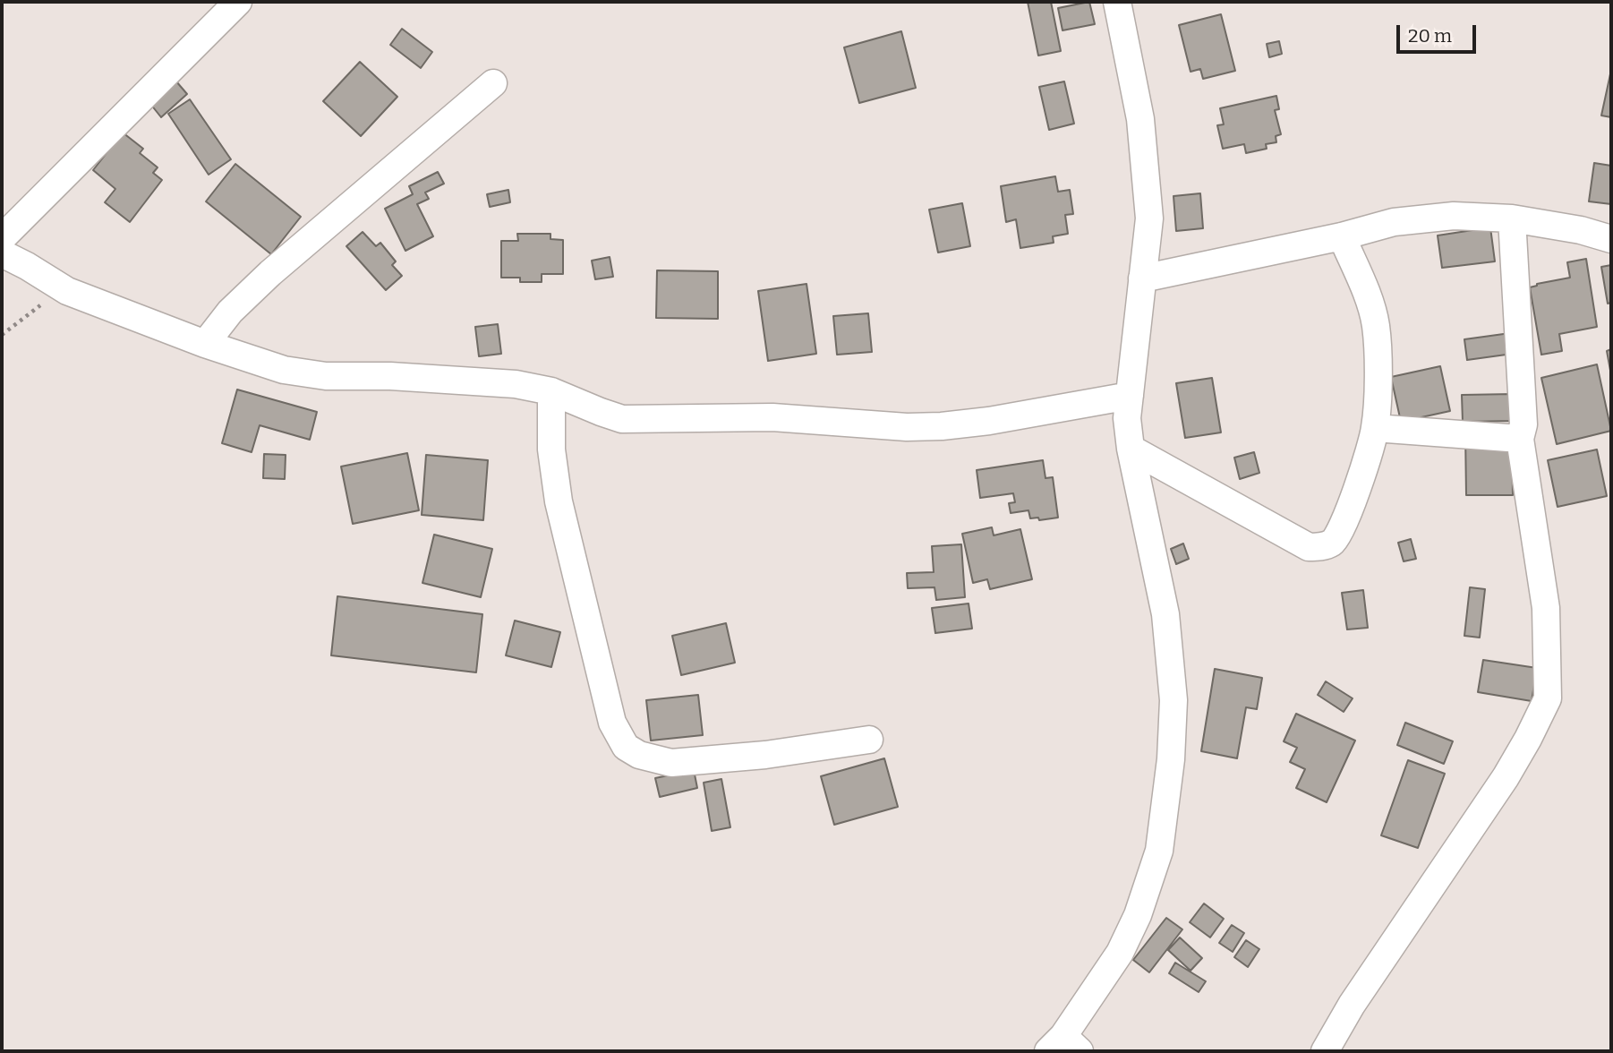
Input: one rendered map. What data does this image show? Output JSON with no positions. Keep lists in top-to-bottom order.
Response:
{
  "scale_bar": "20 m"
}
